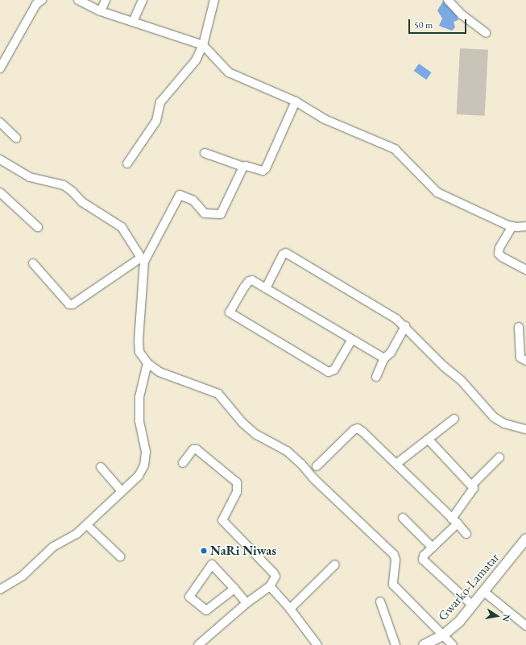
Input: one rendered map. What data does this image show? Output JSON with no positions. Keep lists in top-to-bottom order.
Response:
{
  "streets": {
    "main road": ["Gwarko-Lamatar"]
  },
  "places": ["NaRi Niwas"],
  "scale_bar": "50 m",
  "north": "right"
}
